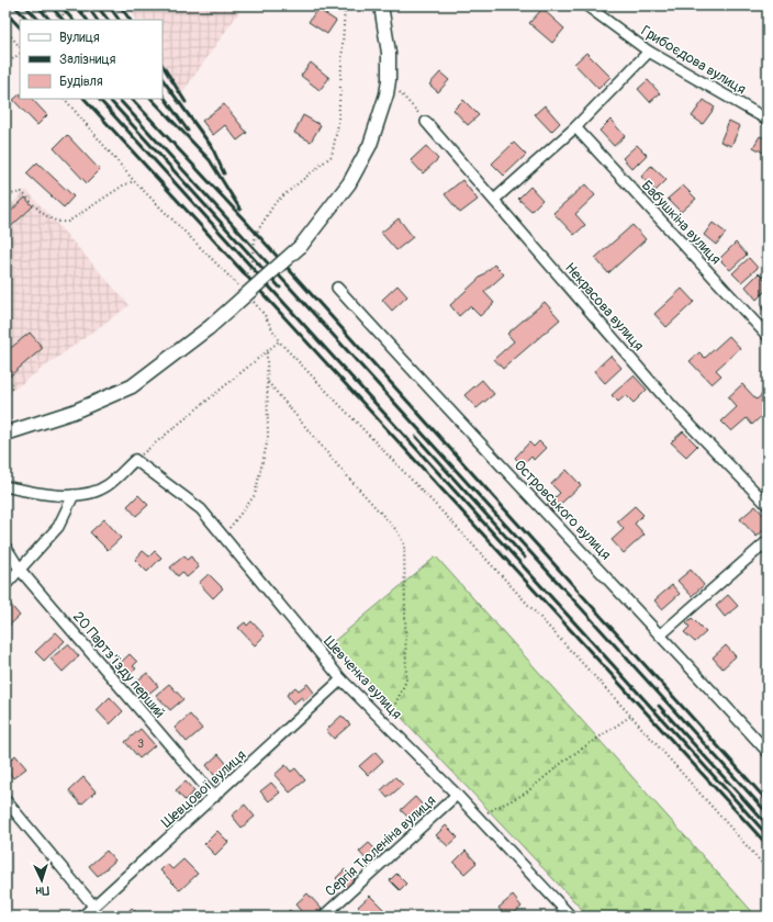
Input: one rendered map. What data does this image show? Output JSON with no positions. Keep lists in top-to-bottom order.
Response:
{
  "streets": {
    "street": [
      "Грибоєдова вулиця",
      "Бабушкіна вулиця",
      "Некрасова вулиця",
      "Островського вулиця",
      "20 Партз'їзду перший",
      "Шевченка вулиця",
      "Шевцової вулиця",
      "Сергія Тюленіна вулиця"
    ]
  },
  "crossings": [
    ["20 Партз'їзду перший", "Шевцової вулиця"],
    ["Шевченка вулиця", "Шевцової вулиця"],
    ["Шевченка вулиця", "Сергія Тюленіна вулиця"]
  ],
  "house_numbers": ["3"],
  "legend": ["Вулиця", "Залізниця", "Будівля"],
  "north": "bottom"
}
